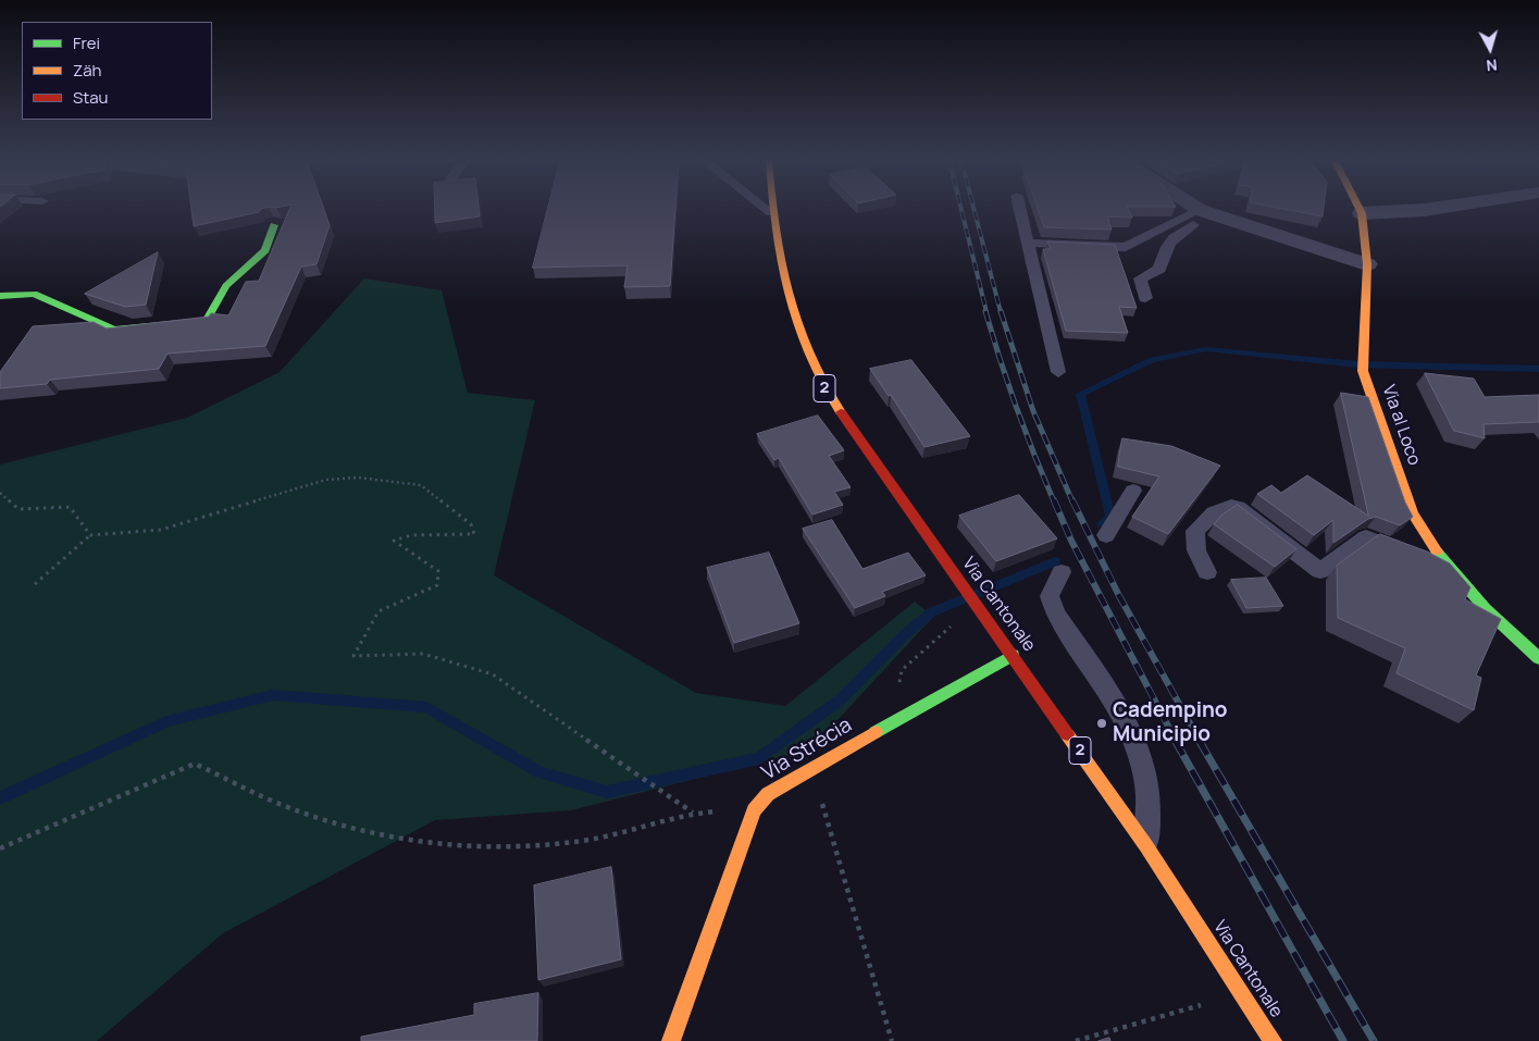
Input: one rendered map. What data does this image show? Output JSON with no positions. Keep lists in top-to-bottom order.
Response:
{
  "streets": {
    "street": [
      "2",
      "Via al Loco",
      "Via Cantonale",
      "Via Strécia"
    ]
  },
  "crossings": [
    ["Via Cantonale", "Via Strécia"]
  ],
  "places": ["Cadempino Municipio"],
  "legend": ["Frei", "Zäh", "Stau"],
  "north": "bottom"
}
